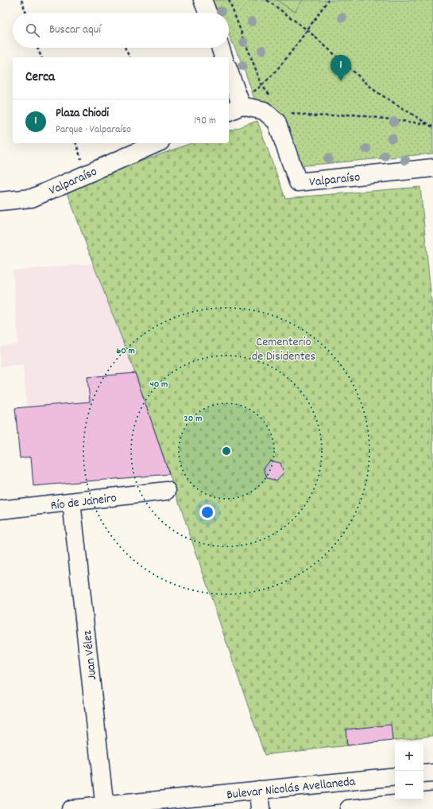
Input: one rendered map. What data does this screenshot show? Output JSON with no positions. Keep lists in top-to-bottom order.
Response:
{
  "streets": {
    "street": [
      "Valparaíso",
      "Río de Janeiro",
      "Juan Vélez",
      "Bulevar Nicolás Avellaneda"
    ]
  },
  "crossings": [
    ["Río de Janeiro", "Juan Vélez"],
    ["Juan Vélez", "Bulevar Nicolás Avellaneda"]
  ],
  "parks": ["Cementerio de Disidentes"],
  "page": {
    "search": "Buscar aquí",
    "pins": "1",
    "heading": "Cerca",
    "list": [
      {
        "mark": "1",
        "name": "Plaza Chiodi",
        "note": "Parque · Valparaíso",
        "value": "190 m"
      }
    ],
    "map_buttons": ["+", "−"]
  },
  "rings": ["60 m", "40 m", "20 m"]
}
